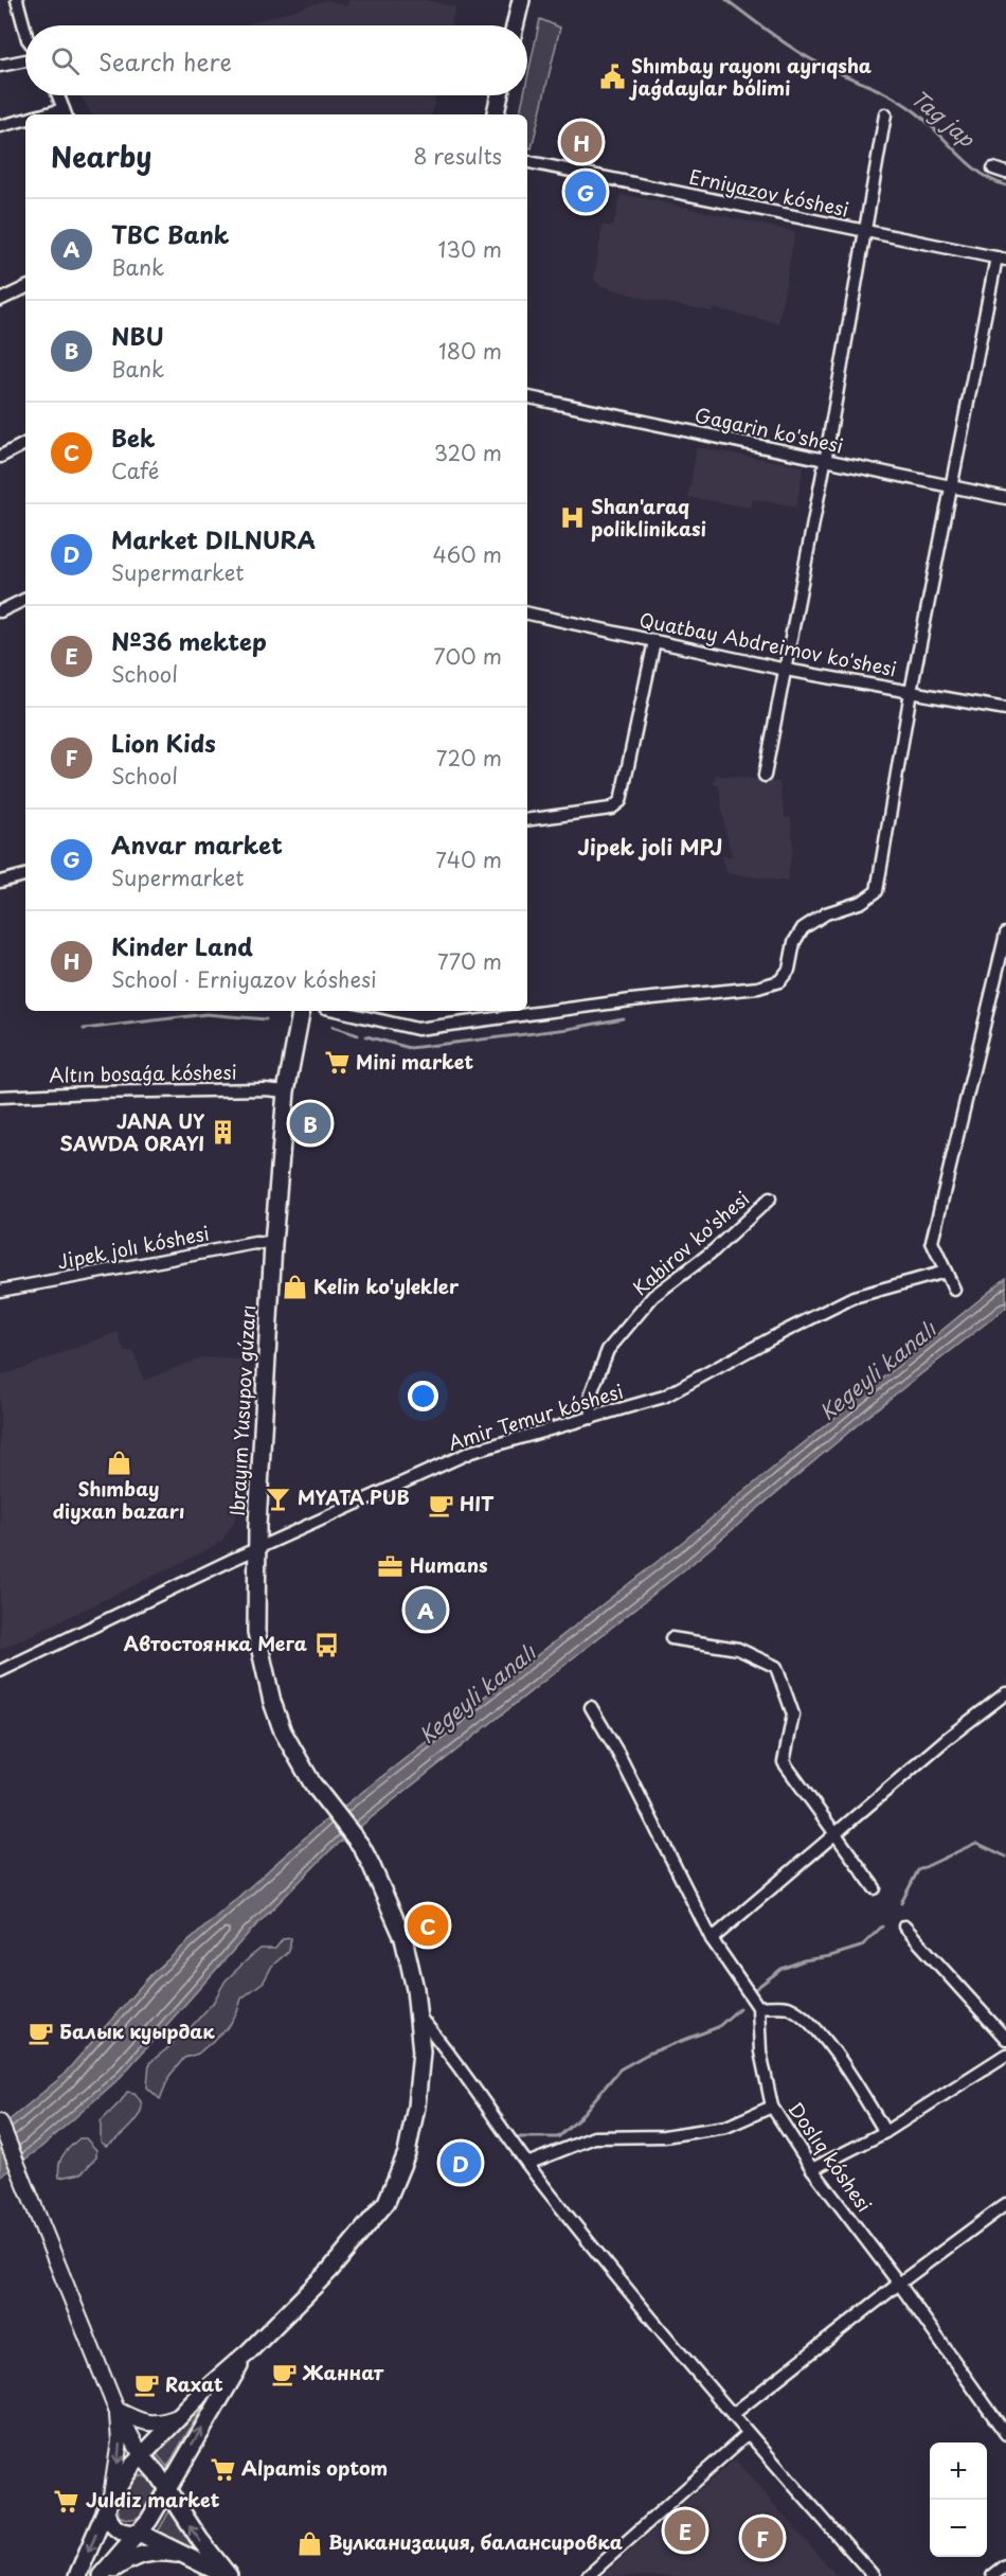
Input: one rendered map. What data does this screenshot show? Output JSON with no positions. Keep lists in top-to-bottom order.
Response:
{
  "streets": {
    "main road": ["Ibrayım Yusupov gúzarı"],
    "street": [
      "Erniyazov kóshesi",
      "Gagarin ko'shesi",
      "Quatbay Abdreimov ko'shesi",
      "Altın bosaǵa kóshesi",
      "Kabirov ko'shesi",
      "Jipek jolı kóshesi",
      "Amir Temur kóshesi",
      "Doslıq kóshesi"
    ]
  },
  "crossings": [
    ["Altın bosaǵa kóshesi", "Ibrayım Yusupov gúzarı"],
    ["Kabirov ko'shesi", "Amir Temur kóshesi"],
    ["Jipek jolı kóshesi", "Ibrayım Yusupov gúzarı"],
    ["Ibrayım Yusupov gúzarı", "Amir Temur kóshesi"]
  ],
  "districts": ["Jipek joli MPJ"],
  "water": ["Tag jap", "Kegeyli kanalı"],
  "places": {
    "public building": ["Shımbay rayonı ayrıqsha jaǵdaylar bólimi"],
    "hospital": ["Shan'araq poliklinikasi"],
    "supermarket": ["Mini market", "Alpamis optom", "Juldiz market"],
    "building": ["JANA UY SAWDA ORAYI"],
    "shop": ["Kelin ko'ylekler", "Shımbay diyxan bazarı", "Вулканизация, балансировка"],
    "bar": ["MYATA PUB"],
    "cafe": [
      "HIT",
      "Балык куырдак",
      "Жаннат",
      "Raxat"
    ],
    "office": ["Humans"],
    "bus stop": ["Автостоянка Мега"]
  },
  "page": {
    "search": "Search here",
    "heading": ["Nearby", "8 results"],
    "pins": [
      "H",
      "G",
      "B",
      "A",
      "C",
      "D",
      "E",
      "F"
    ],
    "list": [
      {
        "mark": "A",
        "name": "TBC Bank",
        "note": "Bank",
        "value": "130 m"
      },
      {
        "mark": "B",
        "name": "NBU",
        "note": "Bank",
        "value": "180 m"
      },
      {
        "mark": "C",
        "name": "Bek",
        "note": "Café",
        "value": "320 m"
      },
      {
        "mark": "D",
        "name": "Market DILNURA",
        "note": "Supermarket",
        "value": "460 m"
      },
      {
        "mark": "E",
        "name": "№36 mektep",
        "note": "School",
        "value": "700 m"
      },
      {
        "mark": "F",
        "name": "Lion Kids",
        "note": "School",
        "value": "720 m"
      },
      {
        "mark": "G",
        "name": "Anvar market",
        "note": "Supermarket",
        "value": "740 m"
      },
      {
        "mark": "H",
        "name": "Kinder Land",
        "note": "School · Erniyazov kóshesi",
        "value": "770 m"
      }
    ],
    "map_buttons": ["+", "−"]
  }
}
